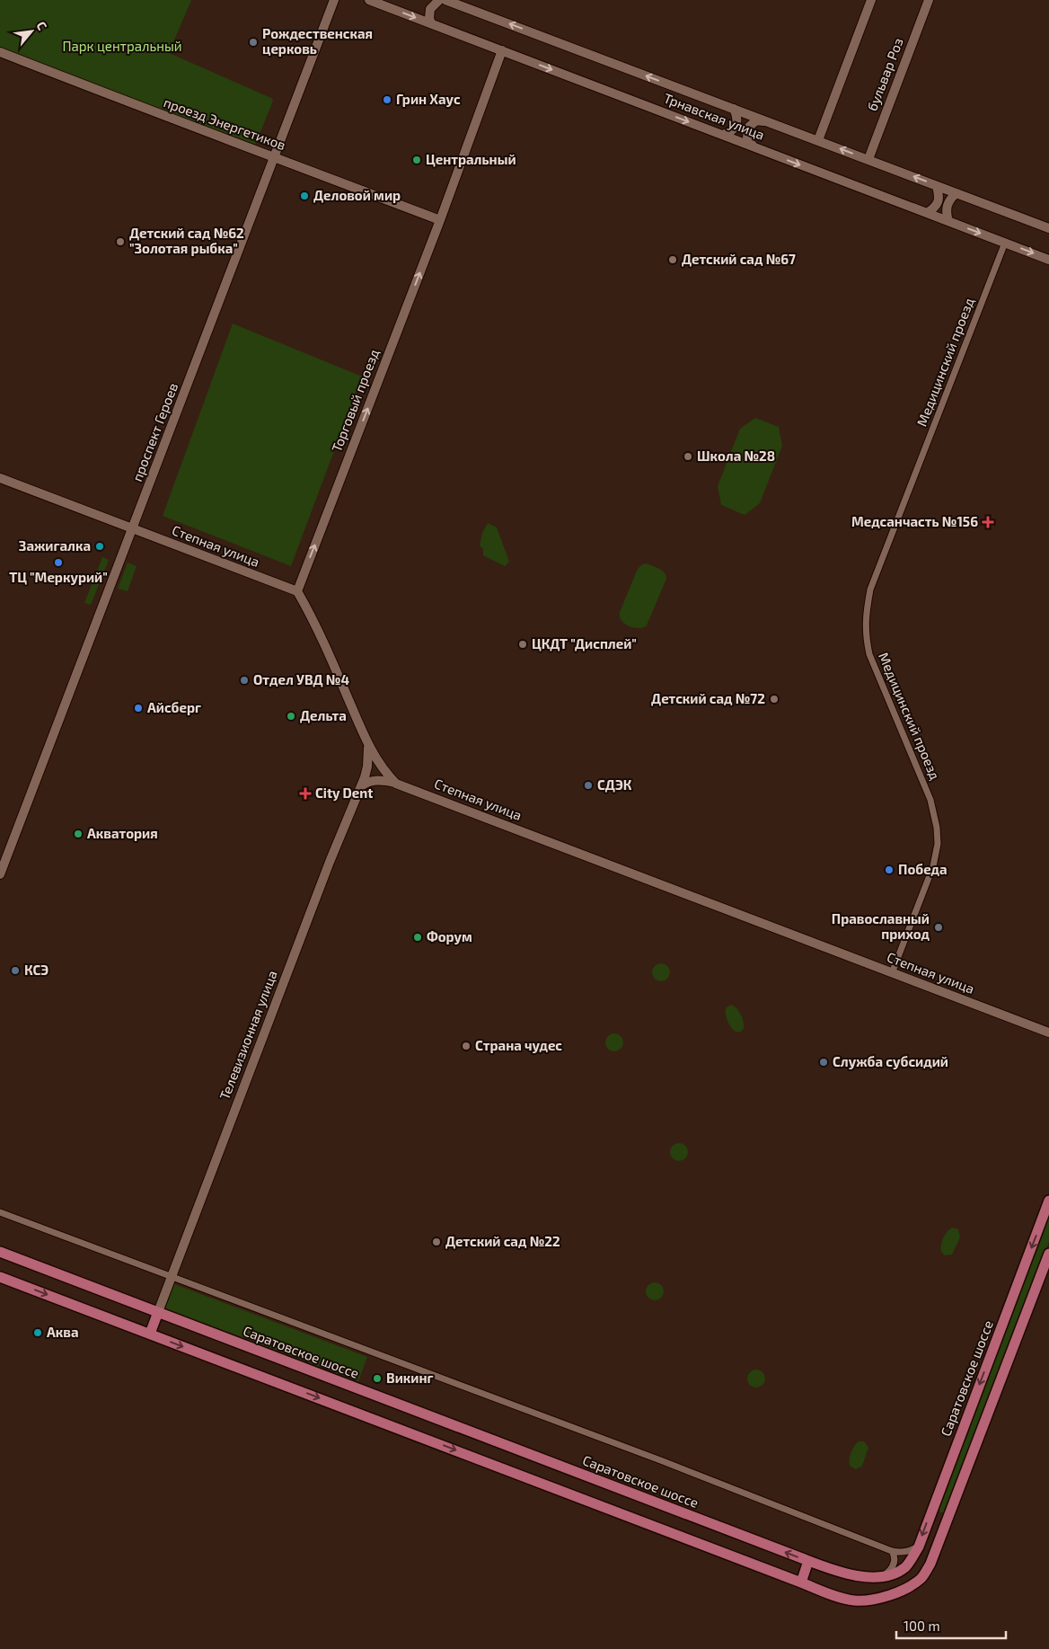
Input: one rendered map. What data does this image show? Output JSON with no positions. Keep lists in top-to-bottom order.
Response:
{
  "streets": {
    "main road": ["Телевизионная улица", "Саратовское шоссе"],
    "street": [
      "бульвар Роз",
      "Трнавская улица",
      "проезд Энергетиков",
      "Медицинский проезд",
      "Торговый проезд",
      "проспект Героев",
      "Степная улица"
    ]
  },
  "crossings": [
    ["бульвар Роз", "Трнавская улица"],
    ["Трнавская улица", "Медицинский проезд"],
    ["Трнавская улица", "Торговый проезд"],
    ["проезд Энергетиков", "Торговый проезд"],
    ["проезд Энергетиков", "проспект Героев"],
    ["Медицинский проезд", "Степная улица"],
    ["Торговый проезд", "Степная улица"],
    ["проспект Героев", "Степная улица"],
    ["Степная улица", "Телевизионная улица"],
    ["Телевизионная улица", "Саратовское шоссе"]
  ],
  "one_way": ["Торговый проезд"],
  "parks": ["Парк центральный"],
  "places": {
    "other": [
      "Рождественская церковь",
      "Грин Хаус",
      "Центральный",
      "Деловой мир",
      "Детский сад №62 \"Золотая рыбка\"",
      "Детский сад №67",
      "Школа №28",
      "Зажигалка",
      "ТЦ \"Меркурий\"",
      "ЦКДТ \"Дисплей\"",
      "Отдел УВД №4",
      "Детский сад №72",
      "Айсберг",
      "Дельта",
      "СДЭК",
      "Акватория",
      "Победа",
      "Православный приход",
      "Форум",
      "КСЭ",
      "Страна чудес",
      "Служба субсидий",
      "Детский сад №22",
      "Аква",
      "Викинг"
    ],
    "health": ["Медсанчасть №156", "City Dent"]
  },
  "scale_bar": "100 m",
  "north": "top right"
}
